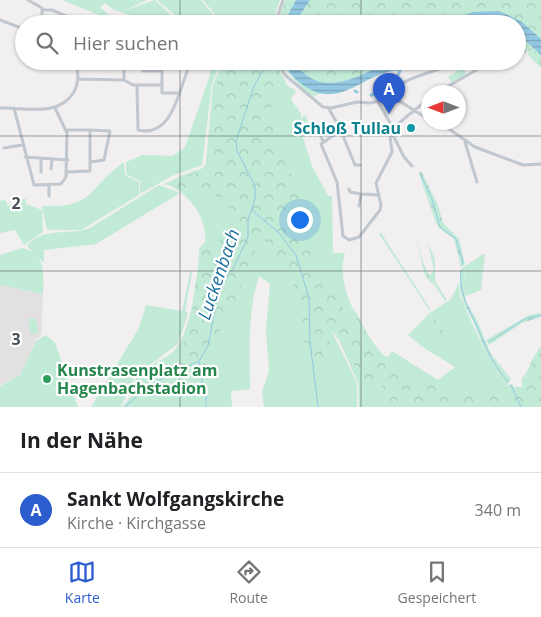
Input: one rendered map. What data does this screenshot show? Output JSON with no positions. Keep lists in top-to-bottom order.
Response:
{
  "water": ["Luckenbach"],
  "places": ["Schloß Tullau", "Kunstrasenplatz am Hagenbachstadion"],
  "north": "left",
  "page": {
    "search": "Hier suchen",
    "pins": "A",
    "heading": "In der Nähe",
    "list": [
      {
        "mark": "A",
        "name": "Sankt Wolfgangskirche",
        "note": "Kirche · Kirchgasse",
        "value": "340 m"
      }
    ],
    "nav": ["Karte", "Route", "Gespeichert"]
  },
  "grid": {
    "rows": ["2", "3"]
  }
}
